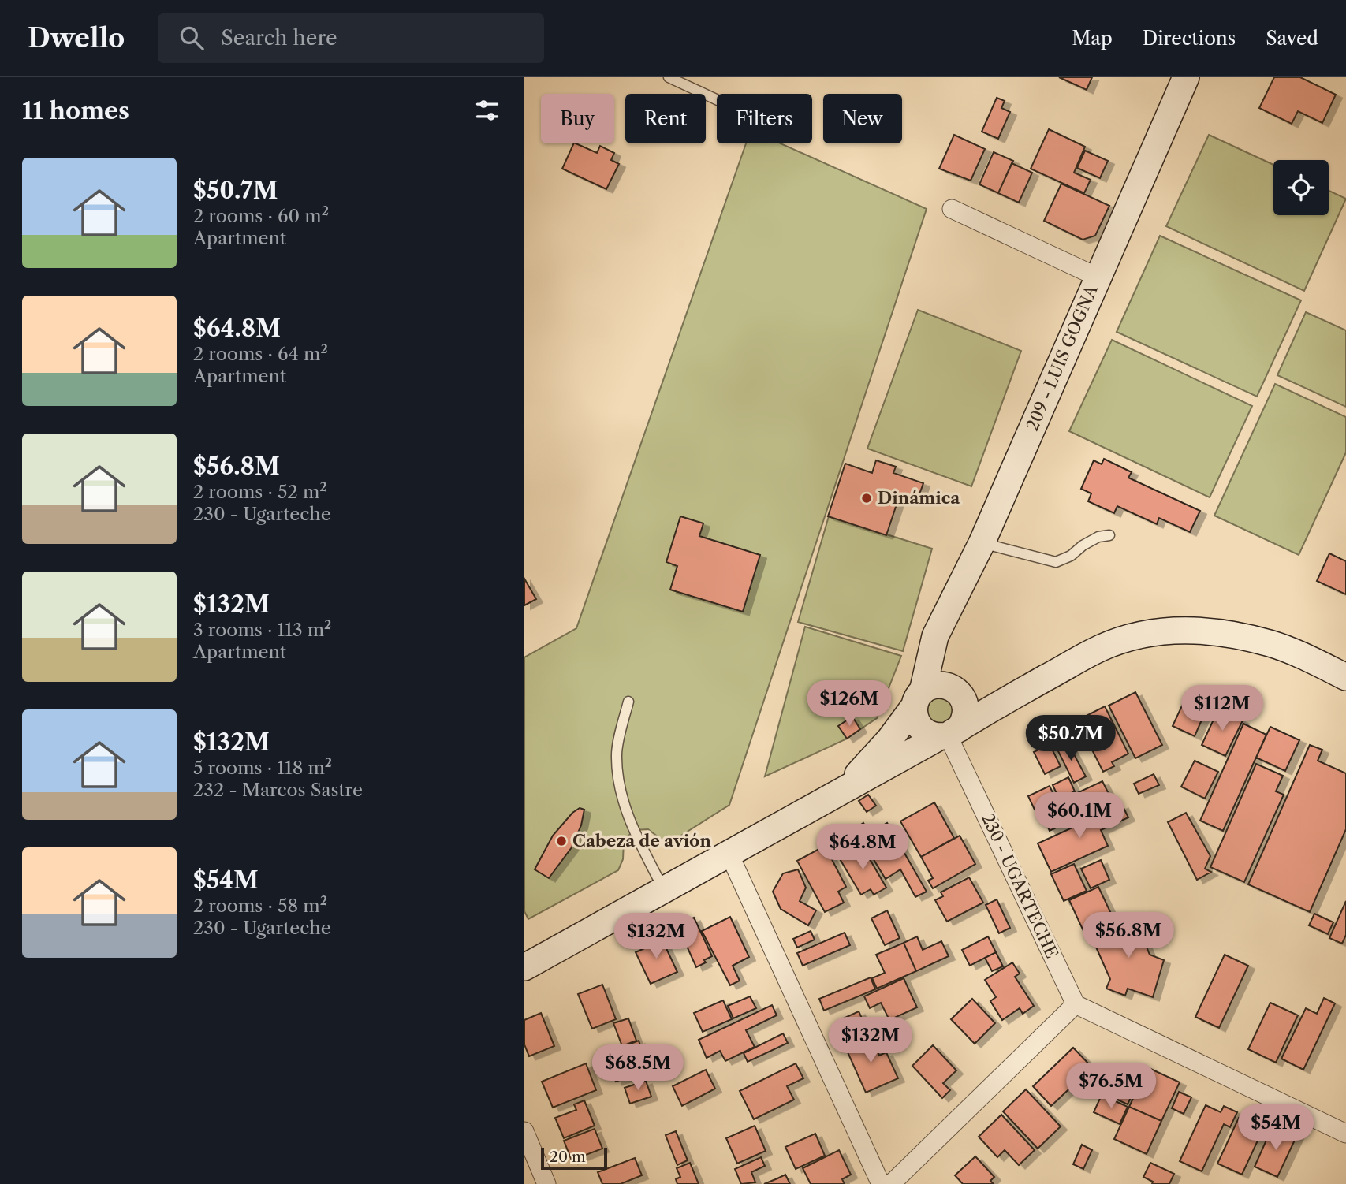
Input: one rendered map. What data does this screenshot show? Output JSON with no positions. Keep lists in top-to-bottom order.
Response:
{
  "streets": {
    "main road": ["209 - LUIS GOGNA"],
    "street": ["230 - UGARTECHE"]
  },
  "crossings": [
    ["209 - LUIS GOGNA", "230 - UGARTECHE"]
  ],
  "places": ["Dinámica", "Cabeza de avión"],
  "scale_bar": "20 m",
  "page": {
    "header": "Dwello",
    "search": "Search here",
    "nav": ["Map", "Directions", "Saved"],
    "heading": "11 homes",
    "chip": [
      "Buy",
      "Rent",
      "Filters",
      "New"
    ],
    "list": [
      {
        "name": "$50.7M",
        "note": "2 rooms · 60 m² · Apartment"
      },
      {
        "name": "$64.8M",
        "note": "2 rooms · 64 m² · Apartment"
      },
      {
        "name": "$56.8M",
        "note": "2 rooms · 52 m² · 230 - Ugarteche"
      },
      {
        "name": "$132M",
        "note": "3 rooms · 113 m² · Apartment"
      },
      {
        "name": "$132M",
        "note": "5 rooms · 118 m² · 232 - Marcos Sastre"
      },
      {
        "name": "$54M",
        "note": "2 rooms · 58 m² · 230 - Ugarteche"
      }
    ],
    "price": [
      "$126M",
      "$112M",
      "$50.7M",
      "$60.1M",
      "$64.8M",
      "$56.8M",
      "$132M",
      "$132M",
      "$68.5M",
      "$76.5M",
      "$54M"
    ],
    "scale": "20 m"
  }
}
